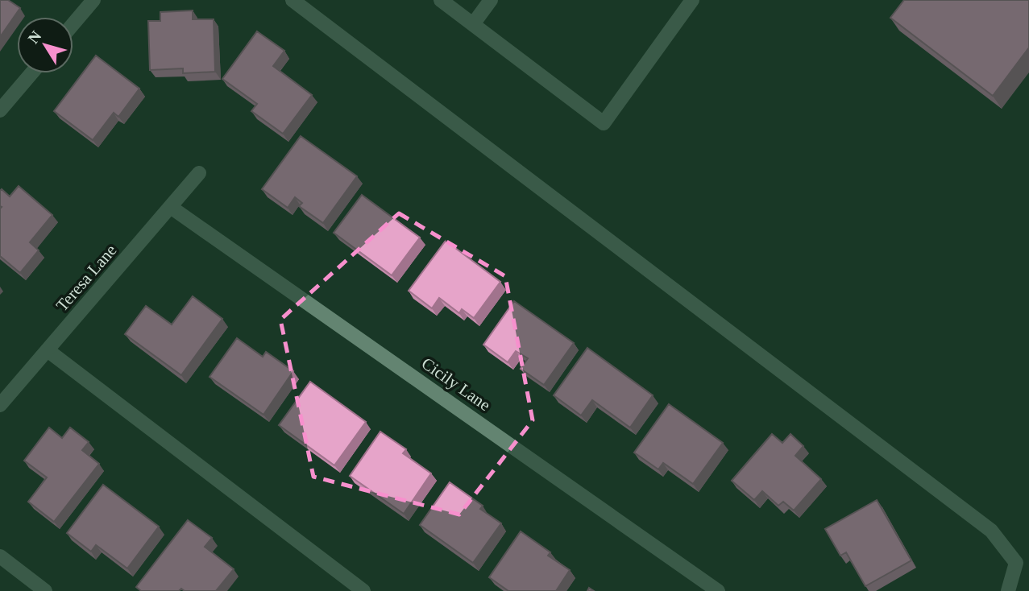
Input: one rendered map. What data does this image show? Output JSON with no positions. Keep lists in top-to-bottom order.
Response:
{
  "streets": {
    "street": ["Teresa Lane", "Cicily Lane"]
  },
  "crossings": [
    ["Teresa Lane", "Cicily Lane"]
  ],
  "north": "top left"
}
